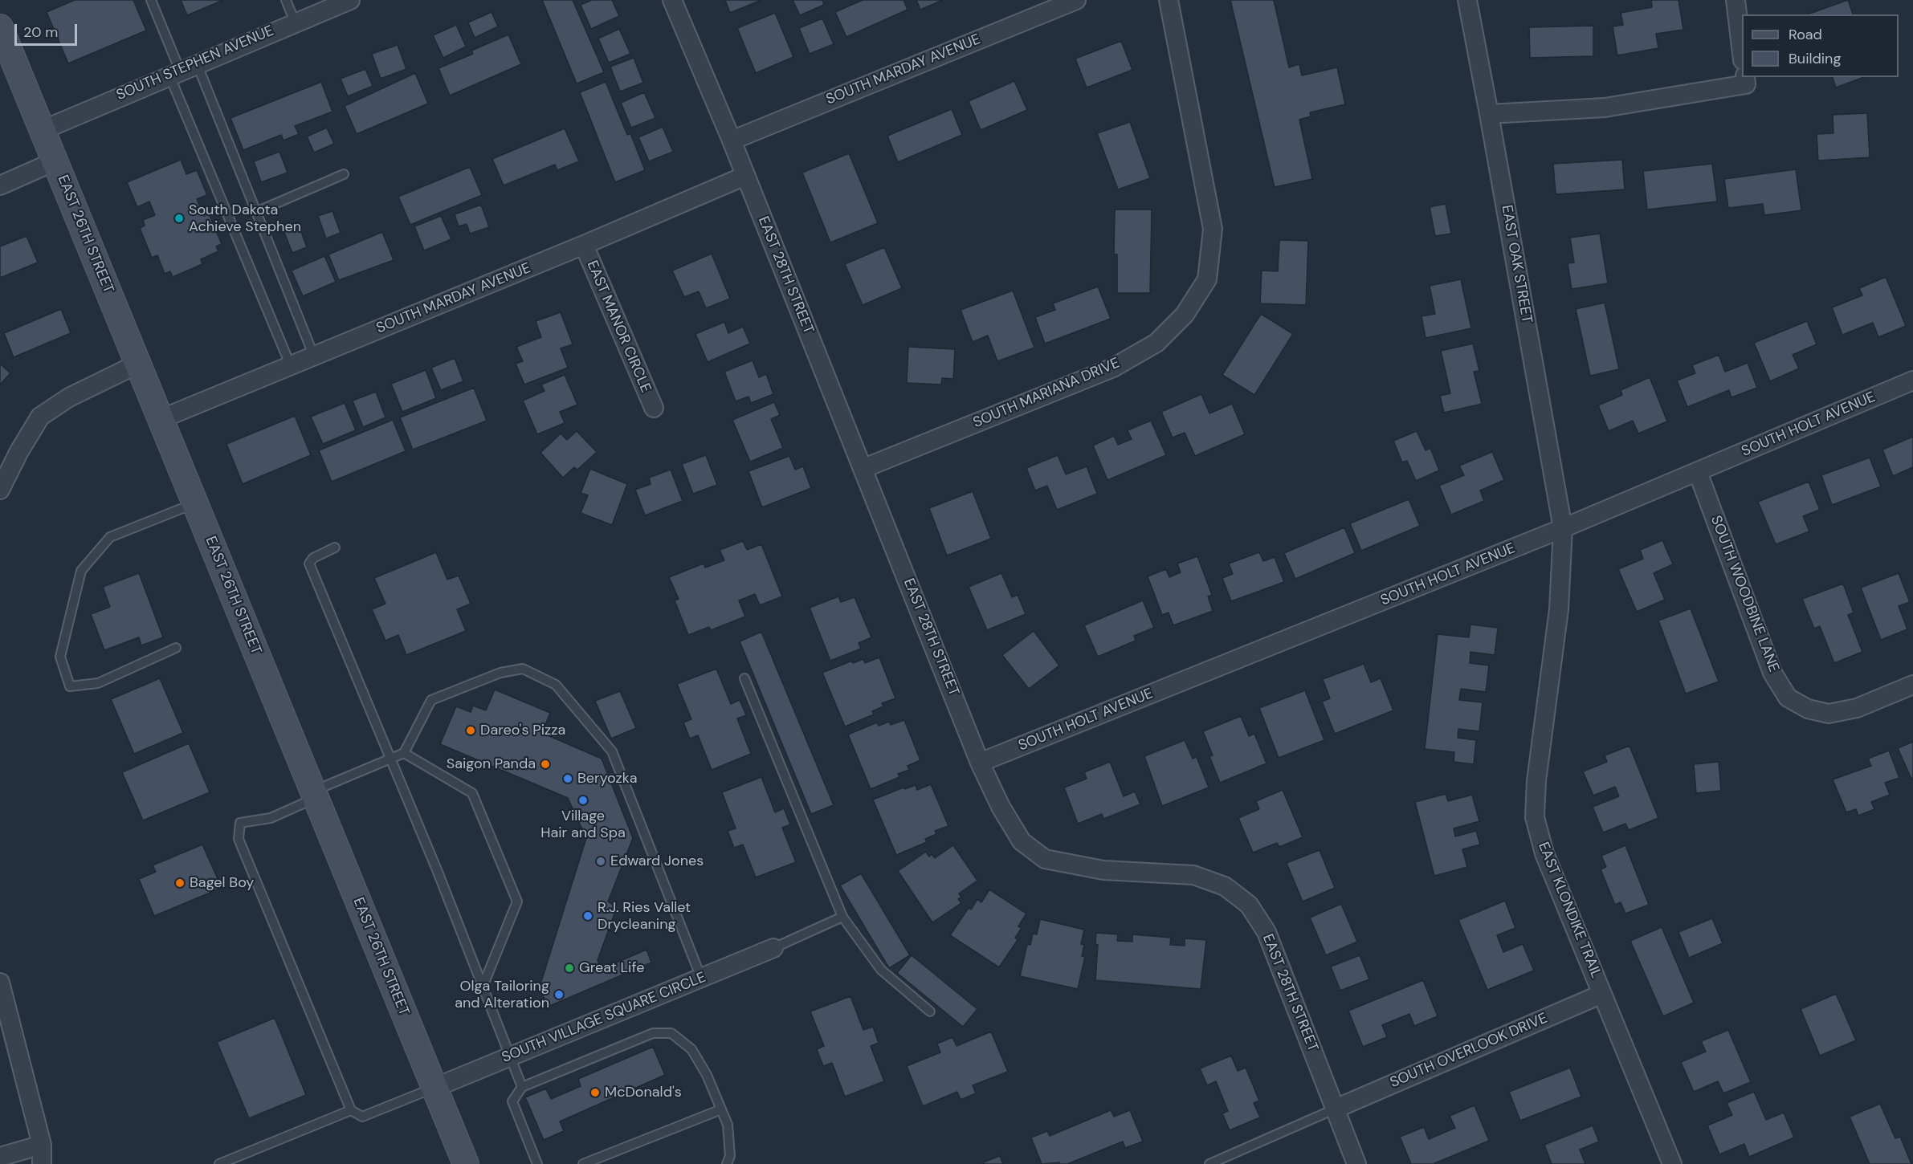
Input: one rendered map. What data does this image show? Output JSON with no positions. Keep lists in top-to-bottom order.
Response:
{
  "streets": {
    "main road": ["EAST 26TH STREET"],
    "street": [
      "SOUTH STEPHEN AVENUE",
      "SOUTH MARDAY AVENUE",
      "EAST OAK STREET",
      "EAST 28TH STREET",
      "EAST MANOR CIRCLE",
      "SOUTH MARIANA DRIVE",
      "SOUTH HOLT AVENUE",
      "SOUTH WOODBINE LANE",
      "EAST KLONDIKE TRAIL",
      "SOUTH VILLAGE SQUARE CIRCLE",
      "SOUTH OVERLOOK DRIVE"
    ]
  },
  "crossings": [
    ["SOUTH STEPHEN AVENUE", "EAST 26TH STREET"],
    ["SOUTH MARDAY AVENUE", "EAST 26TH STREET"],
    ["SOUTH MARDAY AVENUE", "EAST 28TH STREET"],
    ["SOUTH MARDAY AVENUE", "EAST MANOR CIRCLE"],
    ["EAST 26TH STREET", "SOUTH VILLAGE SQUARE CIRCLE"],
    ["EAST OAK STREET", "SOUTH HOLT AVENUE"],
    ["EAST OAK STREET", "EAST KLONDIKE TRAIL"],
    ["EAST 28TH STREET", "SOUTH MARIANA DRIVE"],
    ["EAST 28TH STREET", "SOUTH HOLT AVENUE"],
    ["EAST 28TH STREET", "SOUTH OVERLOOK DRIVE"],
    ["SOUTH HOLT AVENUE", "SOUTH WOODBINE LANE"],
    ["SOUTH HOLT AVENUE", "EAST KLONDIKE TRAIL"],
    ["EAST KLONDIKE TRAIL", "SOUTH OVERLOOK DRIVE"]
  ],
  "places": [
    "South Dakota Achieve Stephen",
    "Dareo's Pizza",
    "Saigon Panda",
    "Beryozka",
    "Village Hair and Spa",
    "Edward Jones",
    "Bagel Boy",
    "R.J. Ries Vallet Drycleaning",
    "Great Life",
    "Olga Tailoring and Alteration",
    "McDonald's"
  ],
  "legend": ["Road", "Building"],
  "scale_bar": "20 m"
}
